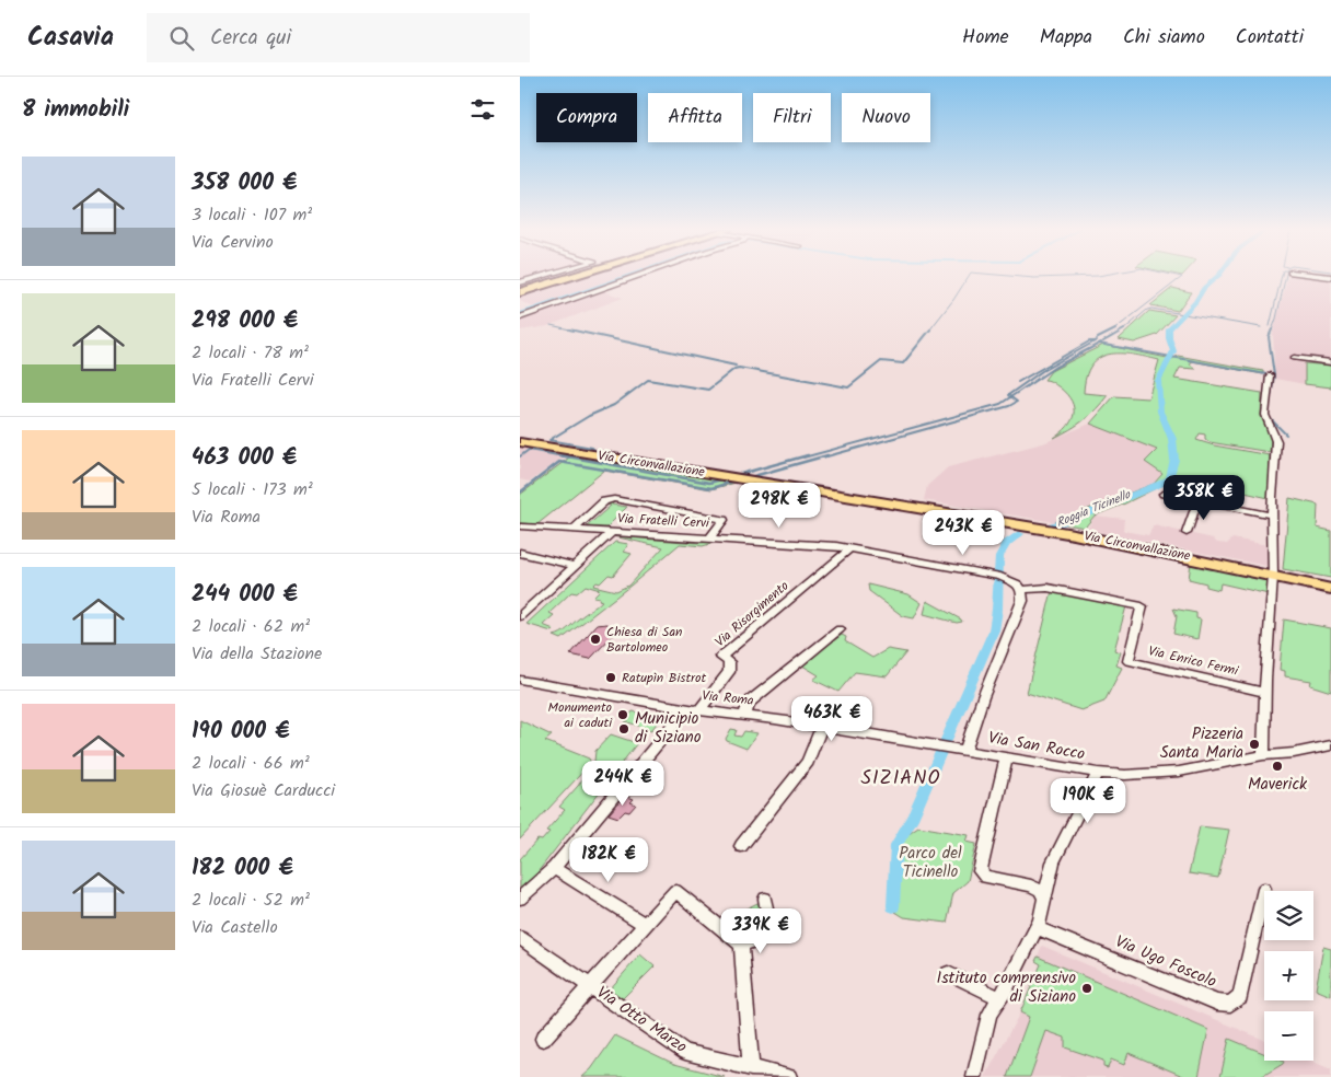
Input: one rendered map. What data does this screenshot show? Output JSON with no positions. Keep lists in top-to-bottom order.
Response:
{
  "streets": {
    "main road": ["Via Circonvallazione"],
    "street": [
      "Via Fratelli Cervi",
      "Via Risorgimento",
      "Via Enrico Fermi",
      "Via Roma",
      "Via San Rocco",
      "Via Ugo Foscolo",
      "Via Otto Marzo"
    ]
  },
  "crossings": [
    ["Via Fratelli Cervi", "Via Risorgimento"],
    ["Via Fratelli Cervi", "Via Enrico Fermi"],
    ["Via Risorgimento", "Via Roma"],
    ["Via Roma", "Via San Rocco"]
  ],
  "districts": ["SIZIANO"],
  "water": ["Roggia Ticinello"],
  "parks": ["Parco del Ticinello"],
  "places": [
    "Chiesa di San Bartolomeo",
    "Ratupìn Bistrot",
    "Monumento ai caduti",
    "Municipio di Siziano",
    "Pizzeria Santa Maria",
    "Maverick",
    "Istituto comprensivo di Siziano"
  ],
  "page": {
    "header": "Casavia",
    "search": "Cerca qui",
    "nav": [
      "Home",
      "Mappa",
      "Chi siamo",
      "Contatti"
    ],
    "heading": "8 immobili",
    "chip": [
      "Compra",
      "Affitta",
      "Filtri",
      "Nuovo"
    ],
    "list": [
      {
        "name": "358 000 €",
        "note": "3 locali · 107 m² · Via Cervino"
      },
      {
        "name": "298 000 €",
        "note": "2 locali · 78 m² · Via Fratelli Cervi"
      },
      {
        "name": "463 000 €",
        "note": "5 locali · 173 m² · Via Roma"
      },
      {
        "name": "244 000 €",
        "note": "2 locali · 62 m² · Via della Stazione"
      },
      {
        "name": "190 000 €",
        "note": "2 locali · 66 m² · Via Giosuè Carducci"
      },
      {
        "name": "182 000 €",
        "note": "2 locali · 52 m² · Via Castello"
      }
    ],
    "price": [
      "358K €",
      "298K €",
      "243K €",
      "463K €",
      "244K €",
      "190K €",
      "182K €",
      "339K €"
    ],
    "map_buttons": ["+", "−"]
  }
}
